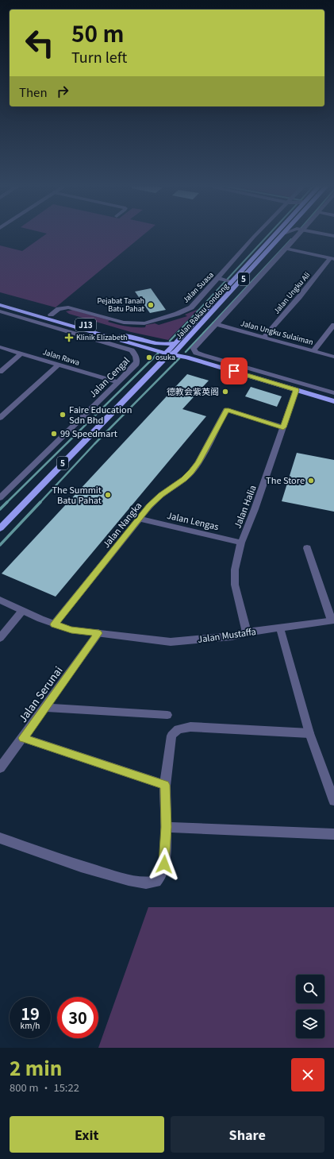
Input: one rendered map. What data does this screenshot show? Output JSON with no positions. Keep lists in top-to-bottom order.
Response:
{
  "streets": {
    "main road": ["5", "Jalan Bakau Condong", "J13"],
    "street": [
      "Jalan Suasa",
      "Jalan Ungku Ali",
      "Jalan Ungku Sulaiman",
      "Jalan Rawa",
      "Jalan Cengal",
      "Jalan Halia",
      "Jalan Lengas",
      "Jalan Nangka",
      "Jalan Mustaffa",
      "Jalan Serunai"
    ]
  },
  "crossings": [
    ["Jalan Suasa", "Jalan Bakau Condong"],
    ["Jalan Suasa", "J13"],
    ["Jalan Ungku Ali", "Jalan Ungku Sulaiman"],
    ["Jalan Bakau Condong", "J13"],
    ["J13", "Jalan Halia"],
    ["Jalan Rawa", "Jalan Cengal"],
    ["Jalan Halia", "Jalan Lengas"],
    ["Jalan Halia", "Jalan Nangka"],
    ["Jalan Halia", "Jalan Mustaffa"],
    ["Jalan Lengas", "Jalan Nangka"],
    ["Jalan Nangka", "Jalan Mustaffa"],
    ["Jalan Mustaffa", "Jalan Serunai"]
  ],
  "places": {
    "other": [
      "Pejabat Tanah Batu Pahat",
      "osuka",
      "德教会紫英阁",
      "Faire Education Sdn Bhd",
      "99 Speedmart",
      "The Store",
      "The Summit Batu Pahat"
    ],
    "health": ["Klinik Elizabeth"]
  },
  "page": {
    "turn": ["50 m", "Turn left"],
    "then": "Then",
    "speed": "19 km/h",
    "limit": "30",
    "heading": ["2 min", "800 m · 15:22"],
    "buttons": ["Exit", "Share"]
  }
}
